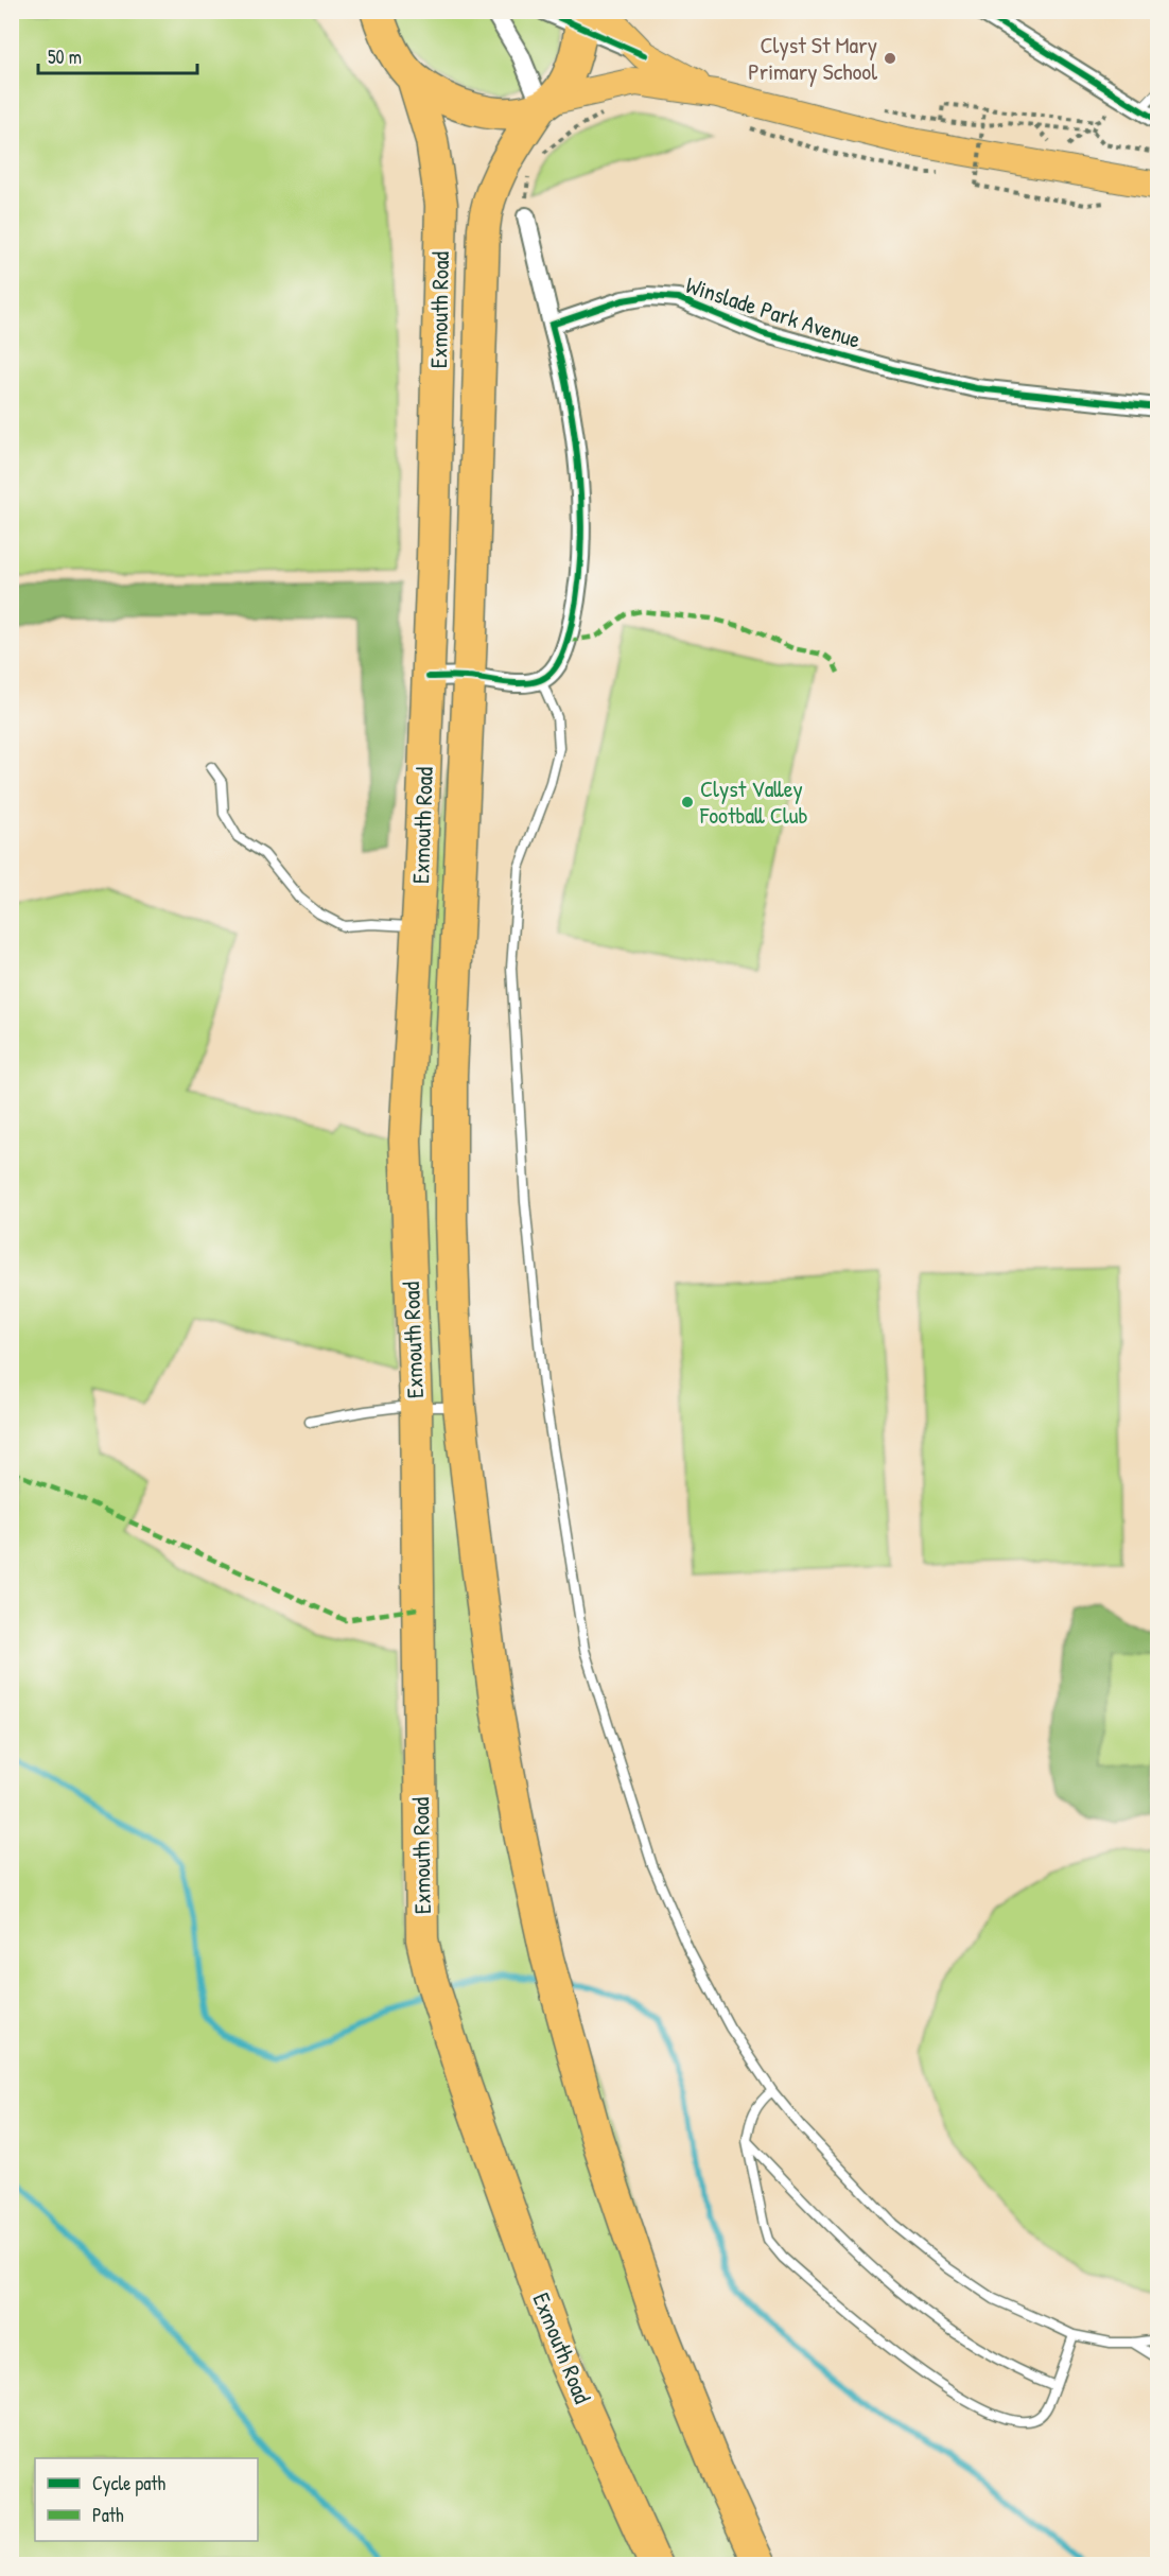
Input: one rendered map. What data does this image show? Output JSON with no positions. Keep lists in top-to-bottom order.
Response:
{
  "streets": {
    "highway": ["Exmouth Road"],
    "street": ["Winslade Park Avenue"]
  },
  "places": ["Clyst St Mary Primary School", "Clyst Valley Football Club"],
  "legend": ["Cycle path", "Path"],
  "scale_bar": "50 m"
}
